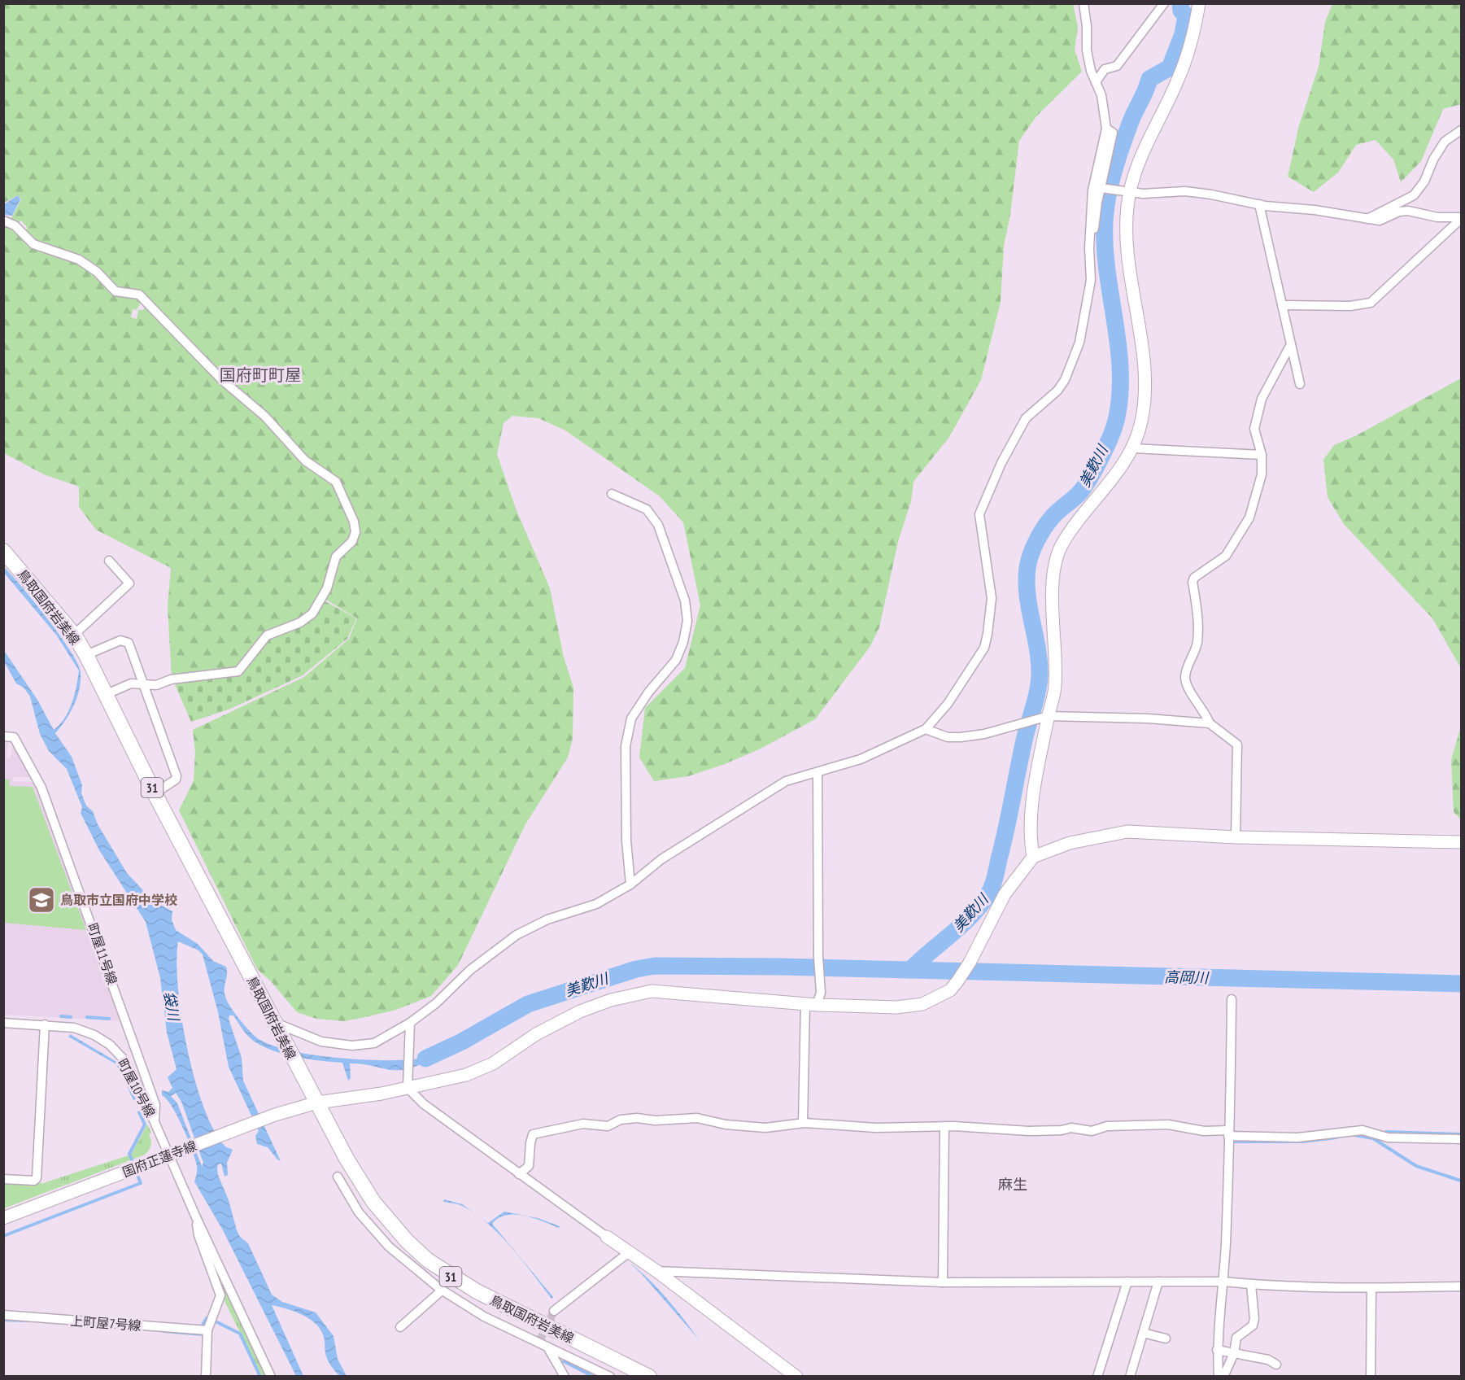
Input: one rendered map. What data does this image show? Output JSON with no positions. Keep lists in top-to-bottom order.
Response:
{
  "streets": {
    "main road": ["鳥取国府岩美線", "31"],
    "street": [
      "町屋11号線",
      "町屋10号線",
      "国府正蓮寺線",
      "上町屋7号線"
    ]
  },
  "crossings": [
    ["鳥取国府岩美線", "国府正蓮寺線"],
    ["町屋11号線", "町屋10号線"],
    ["町屋10号線", "国府正蓮寺線"]
  ],
  "districts": ["国府町町屋", "麻生"],
  "water": ["美歎川", "高岡川", "袋川"],
  "places": {
    "school or university": ["鳥取市立国府中学校"]
  }
}
